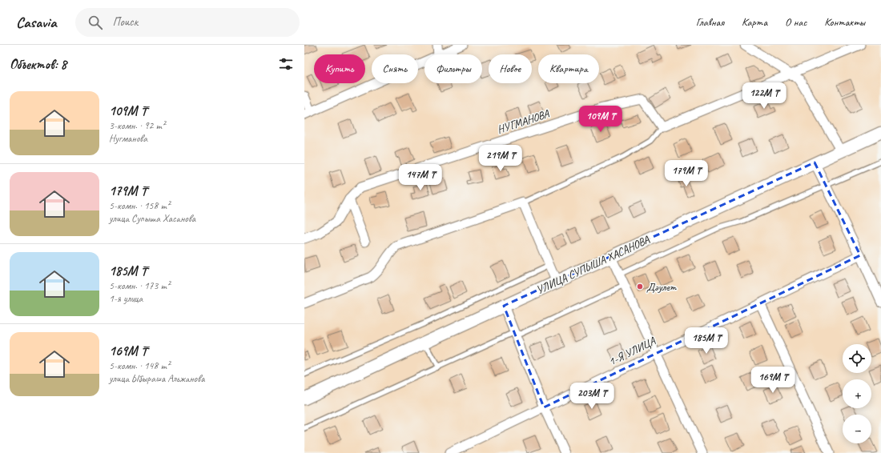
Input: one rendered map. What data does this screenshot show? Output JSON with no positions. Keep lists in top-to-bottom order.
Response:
{
  "streets": {
    "street": ["НУГМАНОВА", "УЛИЦА СУПЫША ХАСАНОВА", "1-Я УЛИЦА"]
  },
  "places": ["Дәулет"],
  "page": {
    "header": "Casavia",
    "search": "Поиск",
    "nav": [
      "Главная",
      "Карта",
      "О нас",
      "Контакты"
    ],
    "heading": "Объектов: 8",
    "chip": [
      "Купить",
      "Снять",
      "Фильтры",
      "Новое",
      "Квартира"
    ],
    "price": [
      "122M ₸",
      "109M ₸",
      "219M ₸",
      "179M ₸",
      "147M ₸",
      "185M ₸",
      "169M ₸",
      "203M ₸"
    ],
    "list": [
      {
        "name": "109M ₸",
        "note": "3-комн. · 92 m² · Нугманова"
      },
      {
        "name": "179M ₸",
        "note": "5-комн. · 158 m² · улица Супыша Хасанова"
      },
      {
        "name": "185M ₸",
        "note": "5-комн. · 173 m² · 1-я улица"
      },
      {
        "name": "169M ₸",
        "note": "5-комн. · 148 m² · улица Ыбыраша Альжанова"
      }
    ],
    "map_buttons": ["+", "−"]
  }
}
